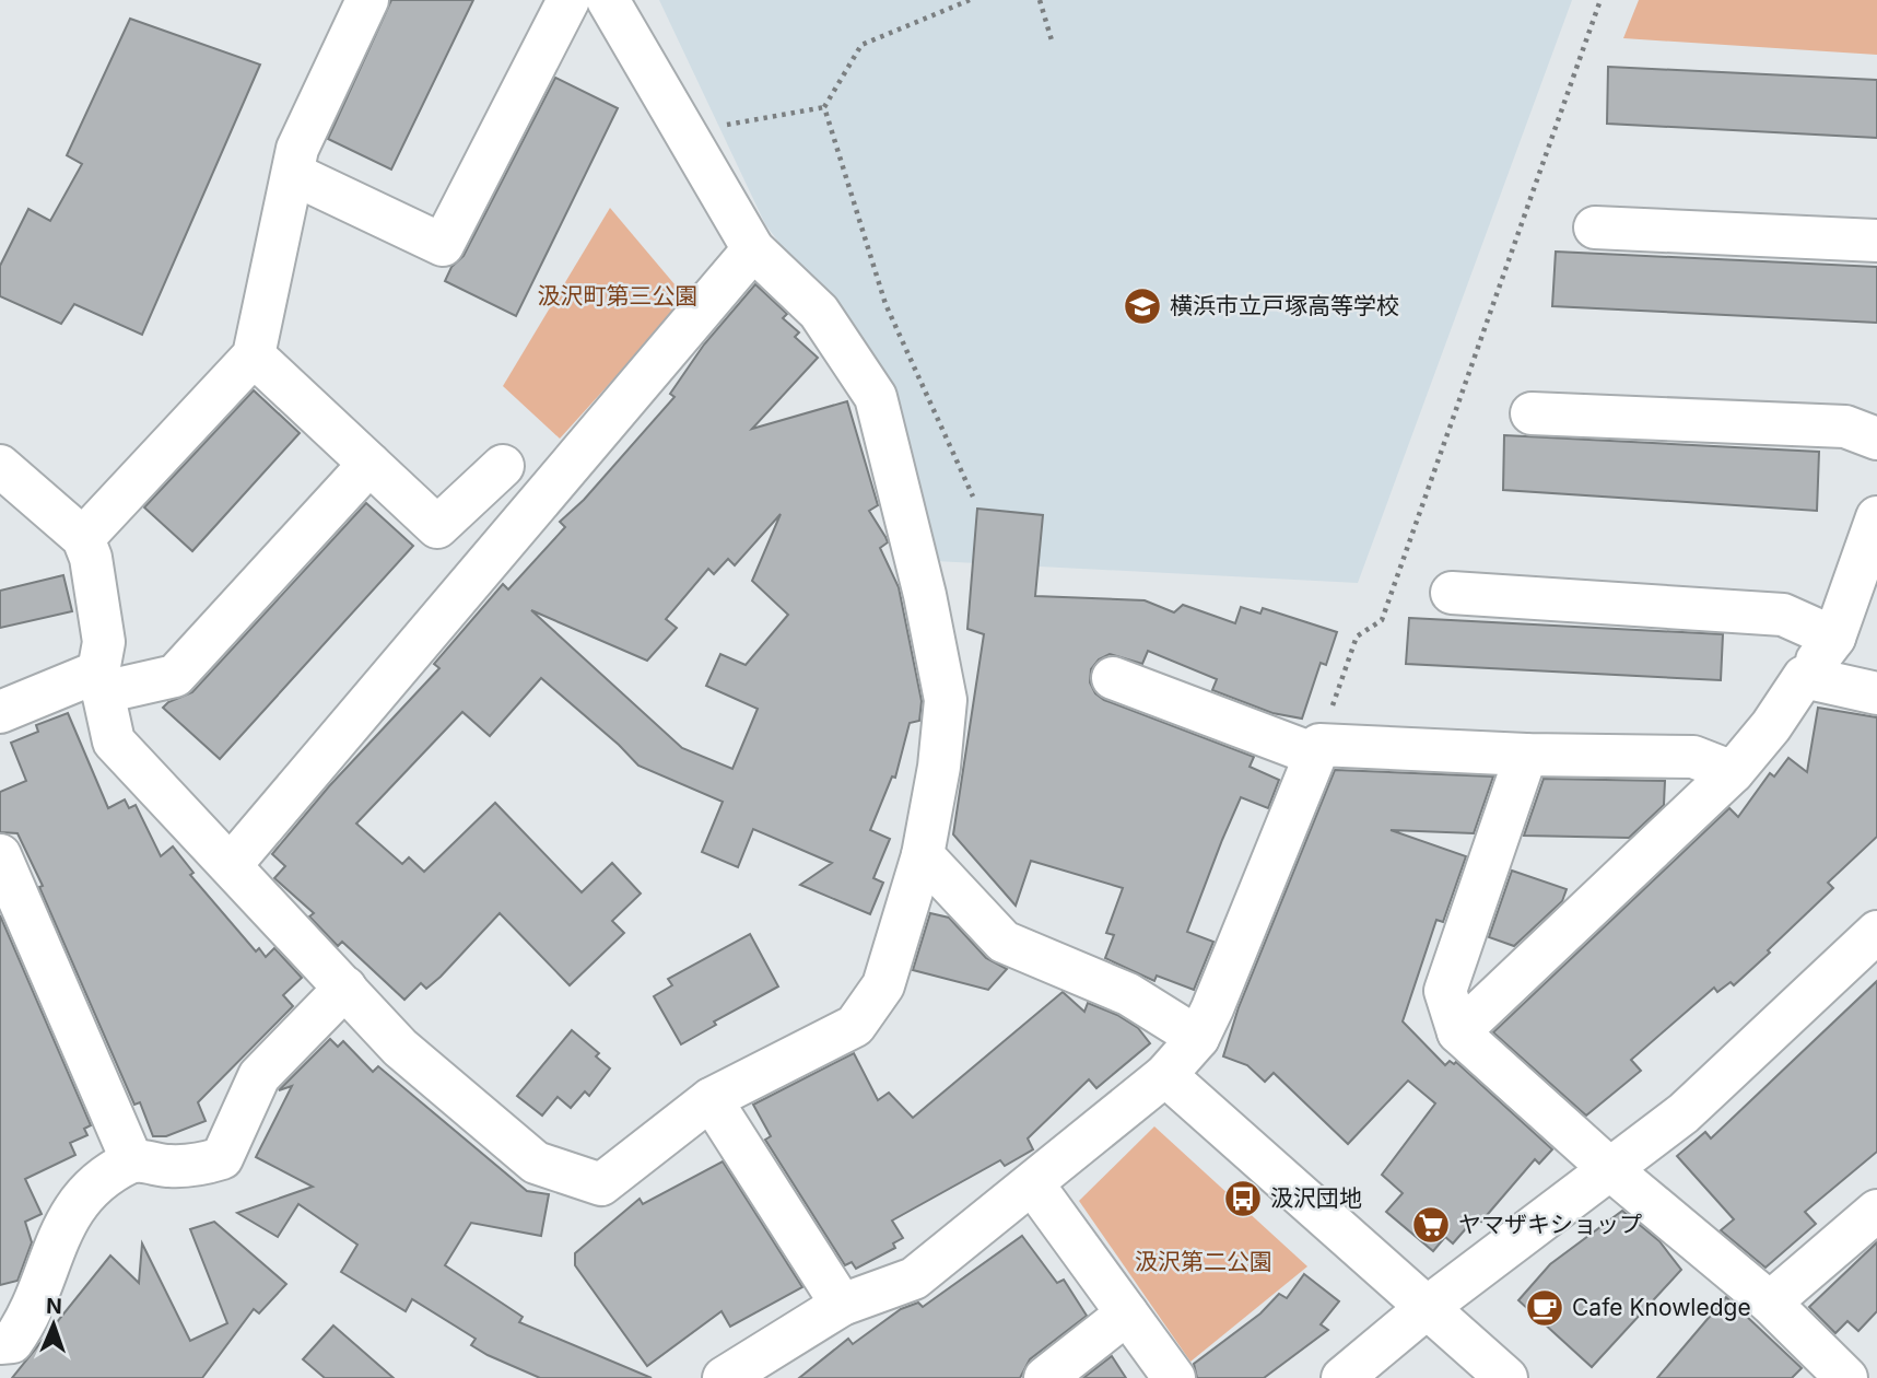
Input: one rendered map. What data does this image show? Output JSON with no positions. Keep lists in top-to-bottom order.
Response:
{
  "parks": ["汲沢町第三公園", "汲沢第二公園"],
  "places": {
    "school or university": ["横浜市立戸塚高等学校"],
    "bus stop": ["汲沢団地"],
    "supermarket": ["ヤマザキショップ"],
    "cafe": ["Cafe Knowledge"]
  },
  "north": "top"
}
